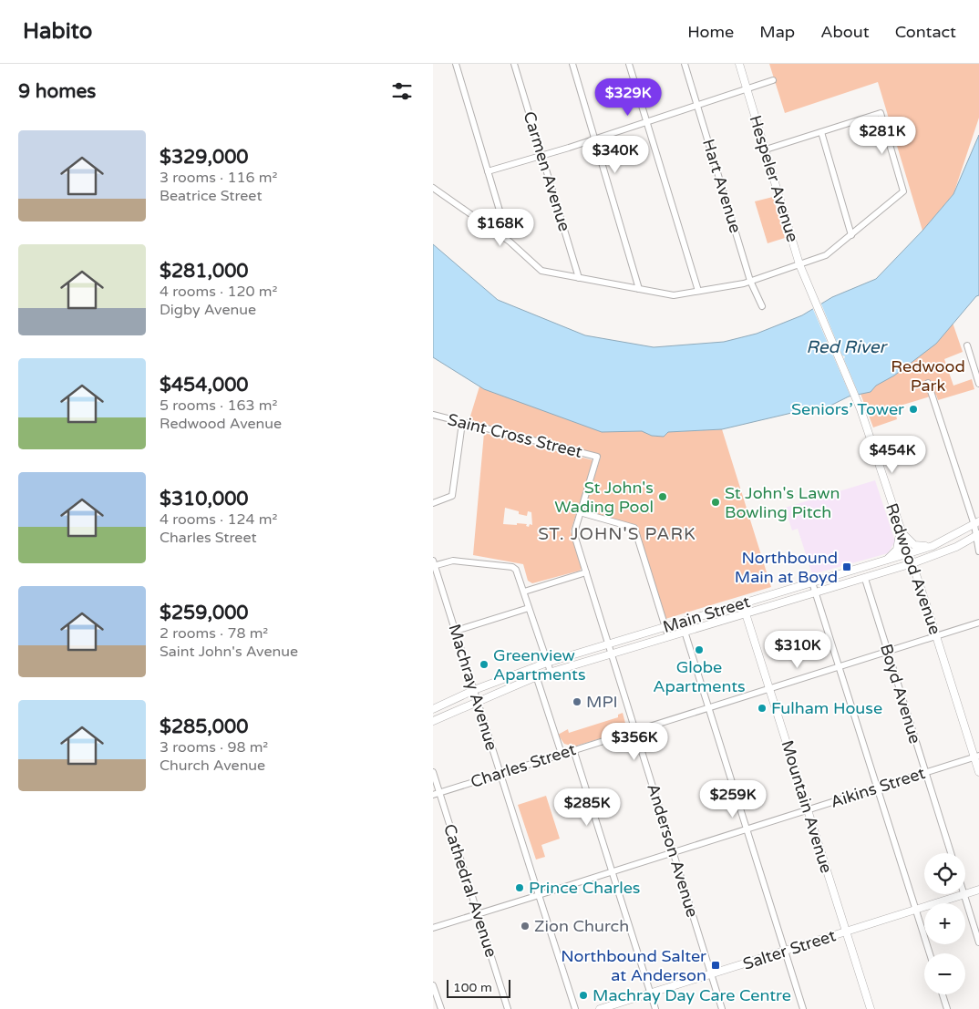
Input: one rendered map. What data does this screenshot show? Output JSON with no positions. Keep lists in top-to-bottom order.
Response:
{
  "streets": {
    "main road": [
      "Hespeler Avenue",
      "Redwood Avenue",
      "Main Street",
      "Mountain Avenue",
      "Salter Street"
    ],
    "street": [
      "Carmen Avenue",
      "Hart Avenue",
      "Saint Cross Street",
      "Machray Avenue",
      "Boyd Avenue",
      "Charles Street",
      "Aikins Street",
      "Anderson Avenue",
      "Cathedral Avenue"
    ]
  },
  "crossings": [
    ["Hespeler Avenue", "Redwood Avenue"],
    ["Saint Cross Street", "Anderson Avenue"],
    ["Redwood Avenue", "Main Street"],
    ["Redwood Avenue", "Charles Street"],
    ["Redwood Avenue", "Aikins Street"],
    ["Main Street", "Machray Avenue"],
    ["Main Street", "Boyd Avenue"],
    ["Main Street", "Mountain Avenue"],
    ["Main Street", "Anderson Avenue"],
    ["Machray Avenue", "Charles Street"],
    ["Machray Avenue", "Aikins Street"],
    ["Boyd Avenue", "Charles Street"],
    ["Boyd Avenue", "Aikins Street"],
    ["Charles Street", "Mountain Avenue"],
    ["Charles Street", "Anderson Avenue"],
    ["Charles Street", "Cathedral Avenue"],
    ["Aikins Street", "Mountain Avenue"],
    ["Aikins Street", "Anderson Avenue"],
    ["Aikins Street", "Cathedral Avenue"],
    ["Mountain Avenue", "Salter Street"],
    ["Anderson Avenue", "Salter Street"]
  ],
  "districts": ["ST. JOHN'S PARK"],
  "water": ["Red River"],
  "parks": ["Redwood Park"],
  "places": {
    "other": [
      "Seniors’ Tower",
      "St John's Wading Pool",
      "St John's Lawn Bowling Pitch",
      "Globe Apartments",
      "Greenview Apartments",
      "MPI",
      "Fulham House",
      "Prince Charles",
      "Zion Church",
      "Machray Day Care Centre"
    ],
    "transit": ["Northbound Main at Boyd", "Northbound Salter at Anderson"]
  },
  "scale_bar": "100 m",
  "page": {
    "header": "Habito",
    "nav": [
      "Home",
      "Map",
      "About",
      "Contact"
    ],
    "heading": "9 homes",
    "price": [
      "$329K",
      "$281K",
      "$340K",
      "$168K",
      "$454K",
      "$310K",
      "$356K",
      "$259K",
      "$285K"
    ],
    "list": [
      {
        "name": "$329,000",
        "note": "3 rooms · 116 m² · Beatrice Street"
      },
      {
        "name": "$281,000",
        "note": "4 rooms · 120 m² · Digby Avenue"
      },
      {
        "name": "$454,000",
        "note": "5 rooms · 163 m² · Redwood Avenue"
      },
      {
        "name": "$310,000",
        "note": "4 rooms · 124 m² · Charles Street"
      },
      {
        "name": "$259,000",
        "note": "2 rooms · 78 m² · Saint John's Avenue"
      },
      {
        "name": "$285,000",
        "note": "3 rooms · 98 m² · Church Avenue"
      }
    ],
    "map_buttons": ["+", "−"],
    "scale": "100 m"
  }
}
